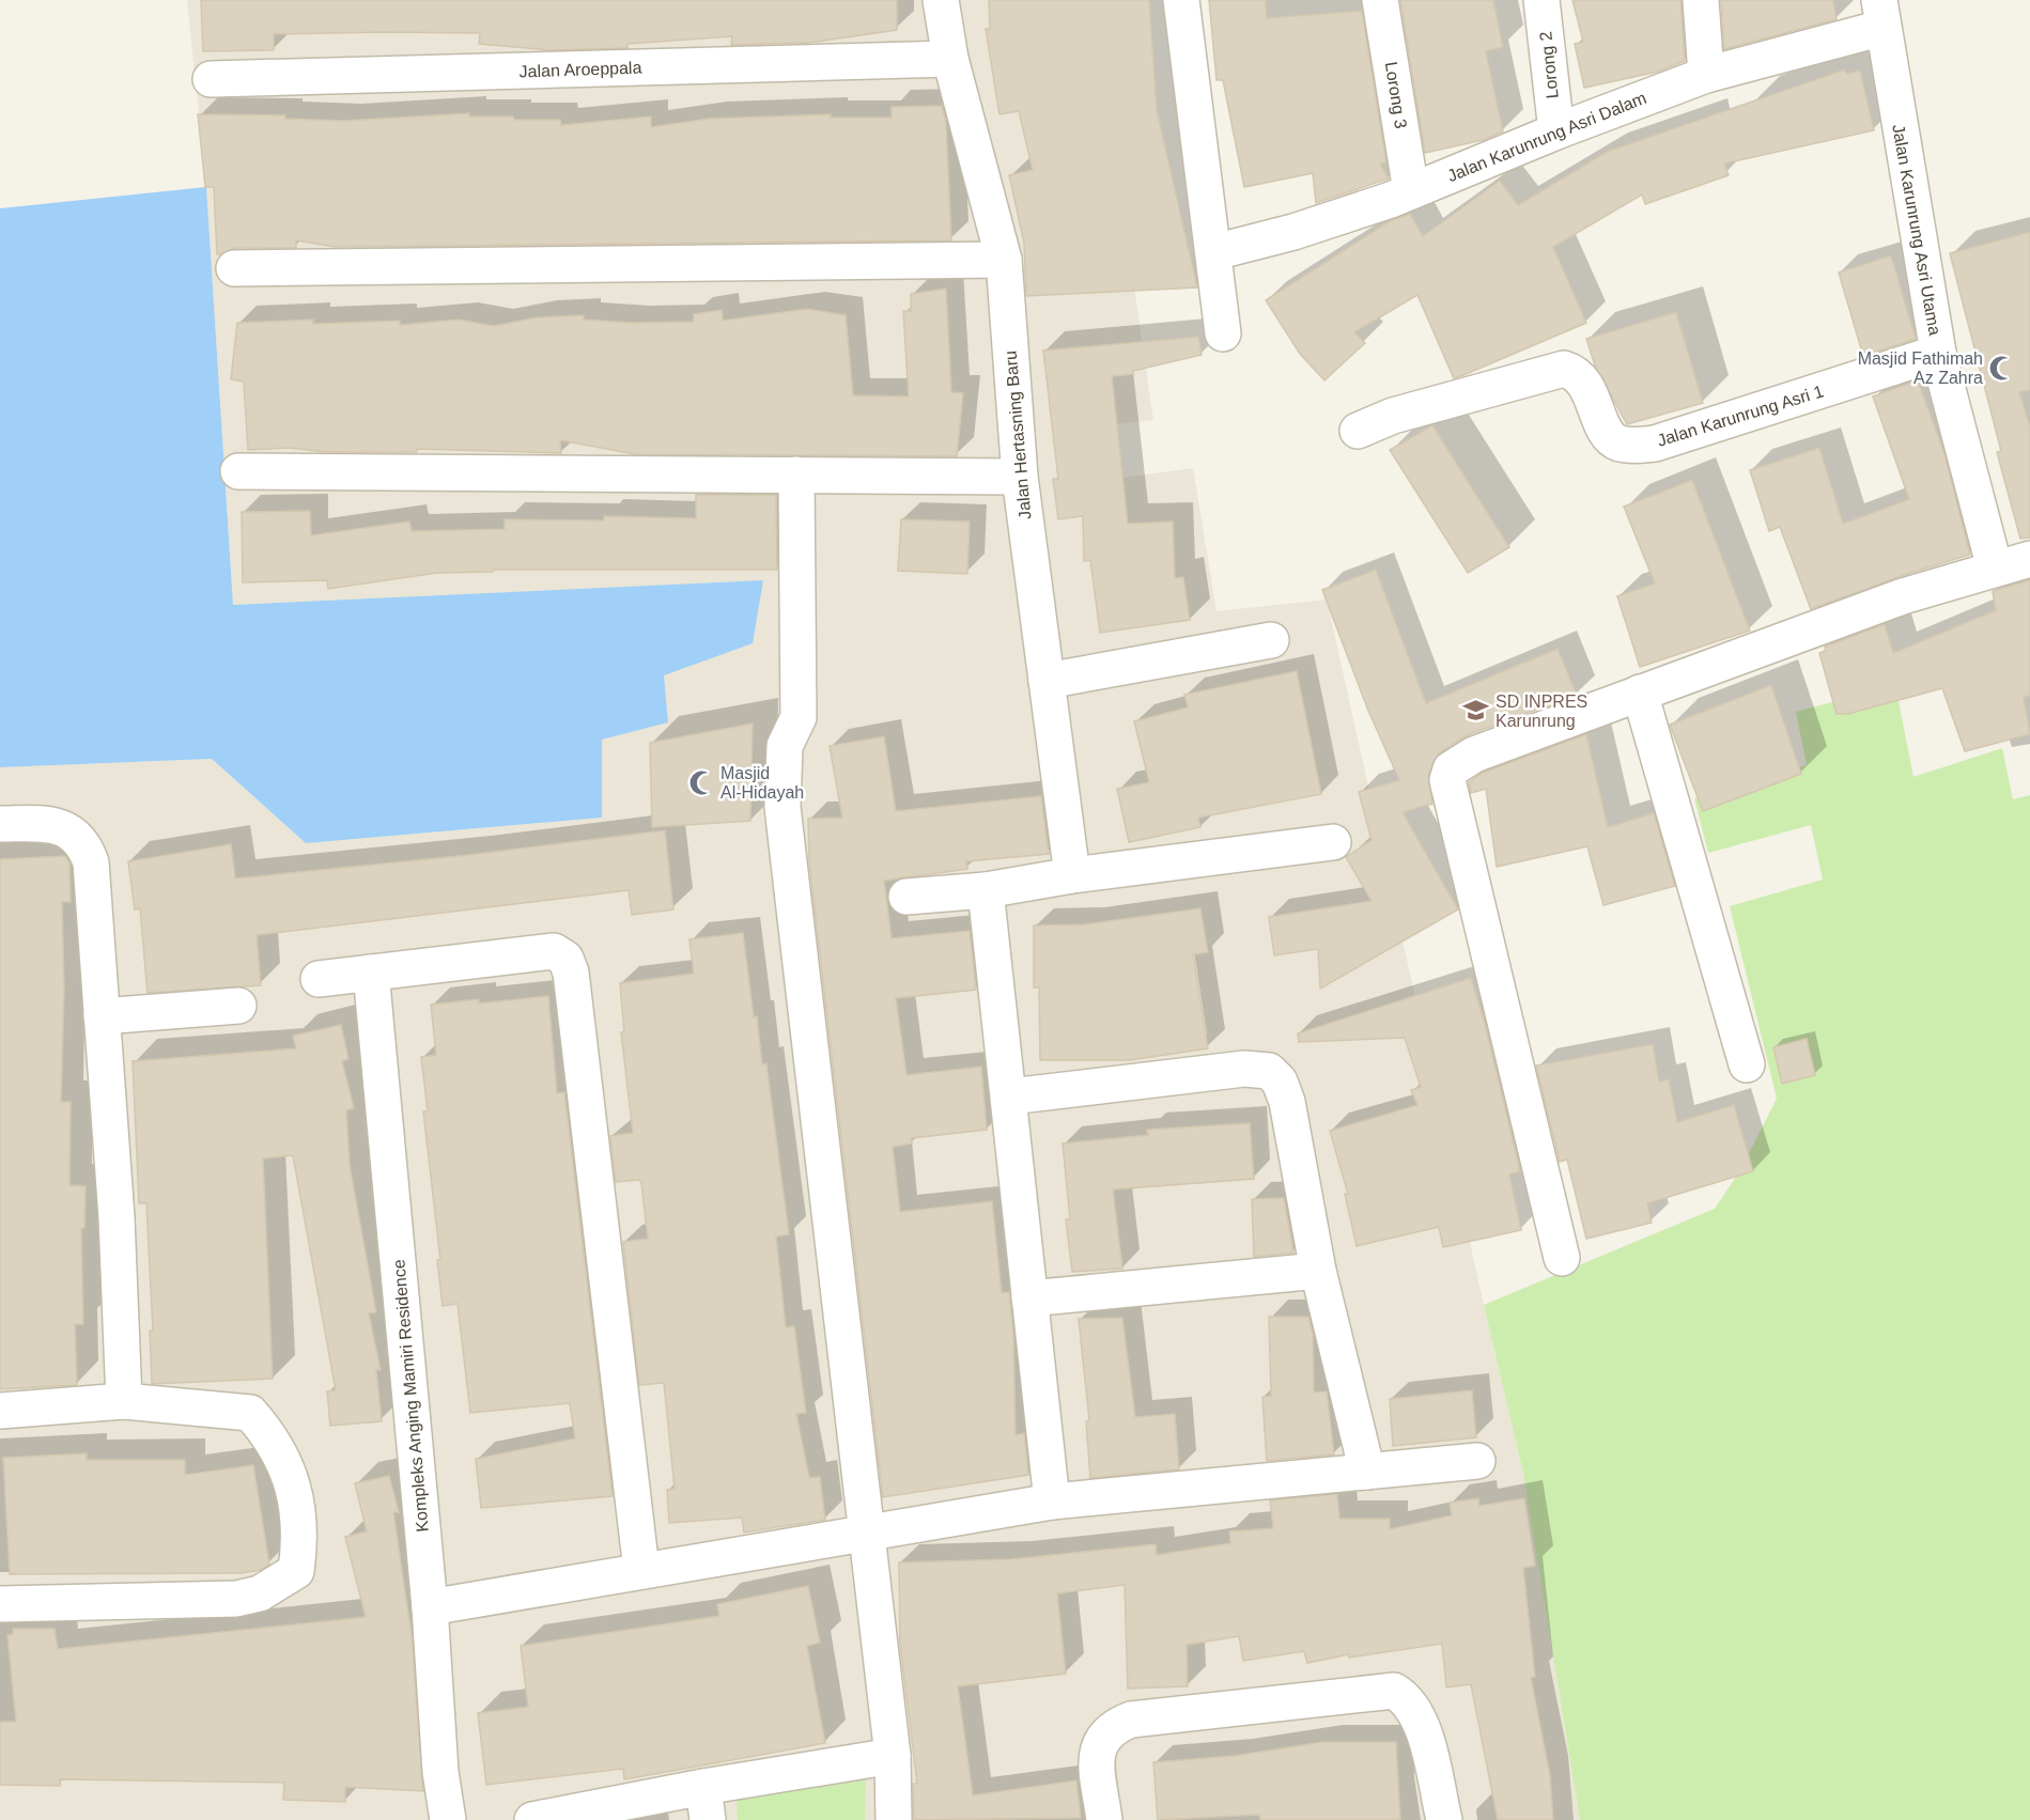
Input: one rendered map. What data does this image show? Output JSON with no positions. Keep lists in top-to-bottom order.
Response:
{
  "streets": {
    "street": [
      "Lorong 2",
      "Jalan Aroeppala",
      "Lorong 3",
      "Jalan Karunrung Asri Dalam",
      "Jalan Karunrung Asri Utama",
      "Jalan Karunrung Asri 1",
      "Jalan Hertasning Baru",
      "Kompleks Anging Mamiri Residence"
    ]
  },
  "crossings": [
    ["Lorong 2", "Jalan Karunrung Asri Dalam"],
    ["Jalan Aroeppala", "Jalan Hertasning Baru"],
    ["Lorong 3", "Jalan Karunrung Asri Dalam"],
    ["Jalan Karunrung Asri Dalam", "Jalan Karunrung Asri Utama"],
    ["Jalan Karunrung Asri Utama", "Jalan Karunrung Asri 1"]
  ],
  "places": {
    "mosque": ["Masjid Fathimah Az Zahra", "Masjid Al-Hidayah"],
    "school or university": ["SD INPRES Karunrung"]
  }
}
